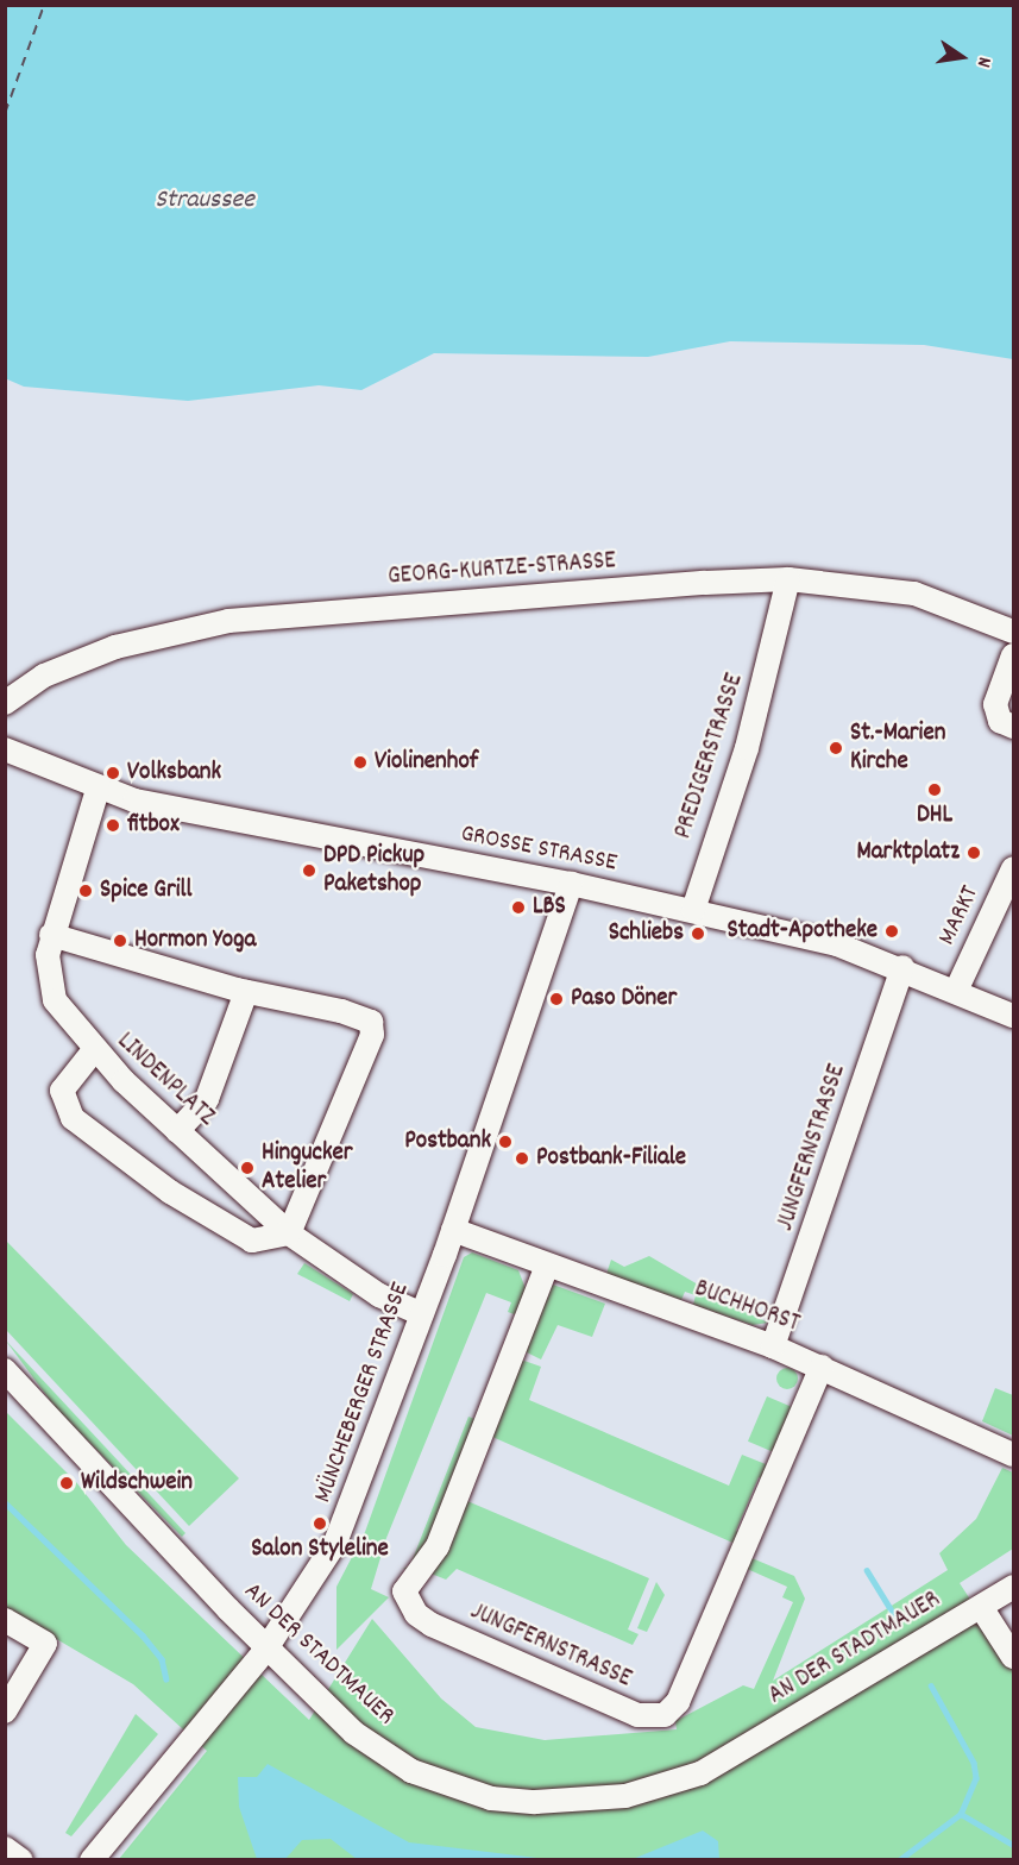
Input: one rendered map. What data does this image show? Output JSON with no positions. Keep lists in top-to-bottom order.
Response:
{
  "streets": {
    "street": [
      "GEORG-KURTZE-STRASSE",
      "PREDIGERSTRASSE",
      "GROSSE STRASSE",
      "MARKT",
      "LINDENPLATZ",
      "JUNGFERNSTRASSE",
      "BUCHHORST",
      "MÜNCHEBERGER STRASSE",
      "AN DER STADTMAUER"
    ]
  },
  "crossings": [
    ["GEORG-KURTZE-STRASSE", "PREDIGERSTRASSE"],
    ["PREDIGERSTRASSE", "GROSSE STRASSE"],
    ["GROSSE STRASSE", "MARKT"],
    ["GROSSE STRASSE", "JUNGFERNSTRASSE"],
    ["GROSSE STRASSE", "MÜNCHEBERGER STRASSE"],
    ["LINDENPLATZ", "MÜNCHEBERGER STRASSE"],
    ["JUNGFERNSTRASSE", "BUCHHORST"],
    ["BUCHHORST", "MÜNCHEBERGER STRASSE"],
    ["MÜNCHEBERGER STRASSE", "AN DER STADTMAUER"]
  ],
  "water": ["Straussee"],
  "places": [
    "St.-Marien Kirche",
    "Violinenhof",
    "Volksbank",
    "DHL",
    "fitbox",
    "Marktplatz",
    "DPD Pickup Paketshop",
    "Spice Grill",
    "LBS",
    "Stadt-Apotheke",
    "Schliebs",
    "Hormon Yoga",
    "Paso Döner",
    "Postbank",
    "Postbank-Filiale",
    "Hingucker Atelier",
    "Wildschwein",
    "Salon Styleline"
  ],
  "north": "right"
}
